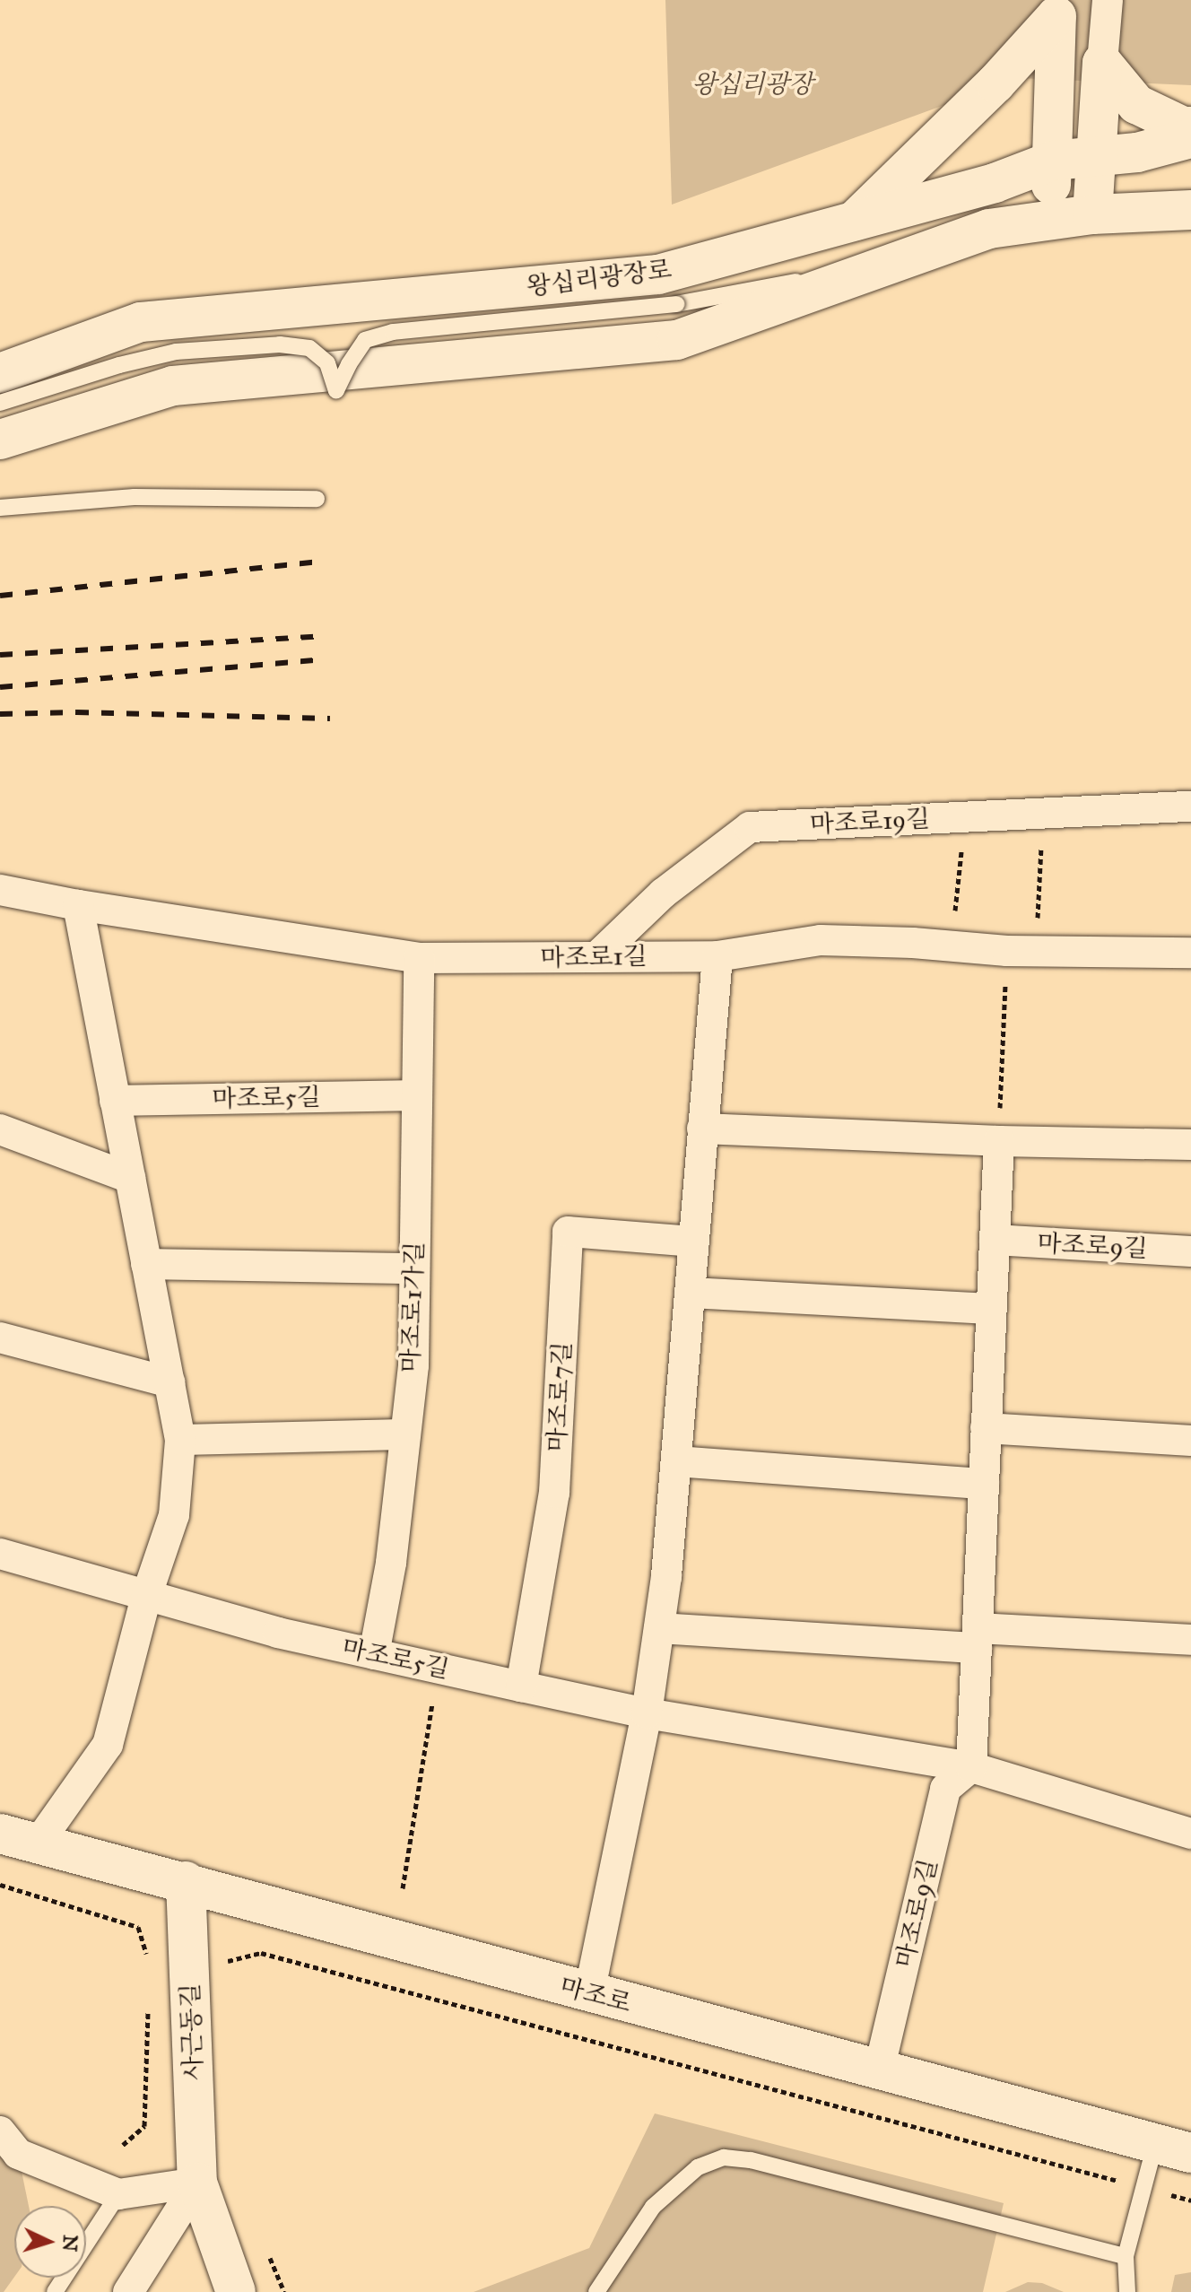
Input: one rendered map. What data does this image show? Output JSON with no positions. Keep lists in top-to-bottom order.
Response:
{
  "streets": {
    "street": [
      "왕십리광장로",
      "마조로19길",
      "마조로1길",
      "마조로5길",
      "마조로9길",
      "마조로1가길",
      "마조로7길",
      "마조로",
      "사근동길"
    ]
  },
  "crossings": [
    ["마조로19길", "마조로1길"],
    ["마조로1길", "마조로1가길"],
    ["마조로5길", "마조로1가길"],
    ["마조로5길", "마조로7길"],
    ["마조로9길", "마조로"],
    ["마조로", "사근동길"]
  ],
  "parks": ["왕십리광장"],
  "north": "right"
}
